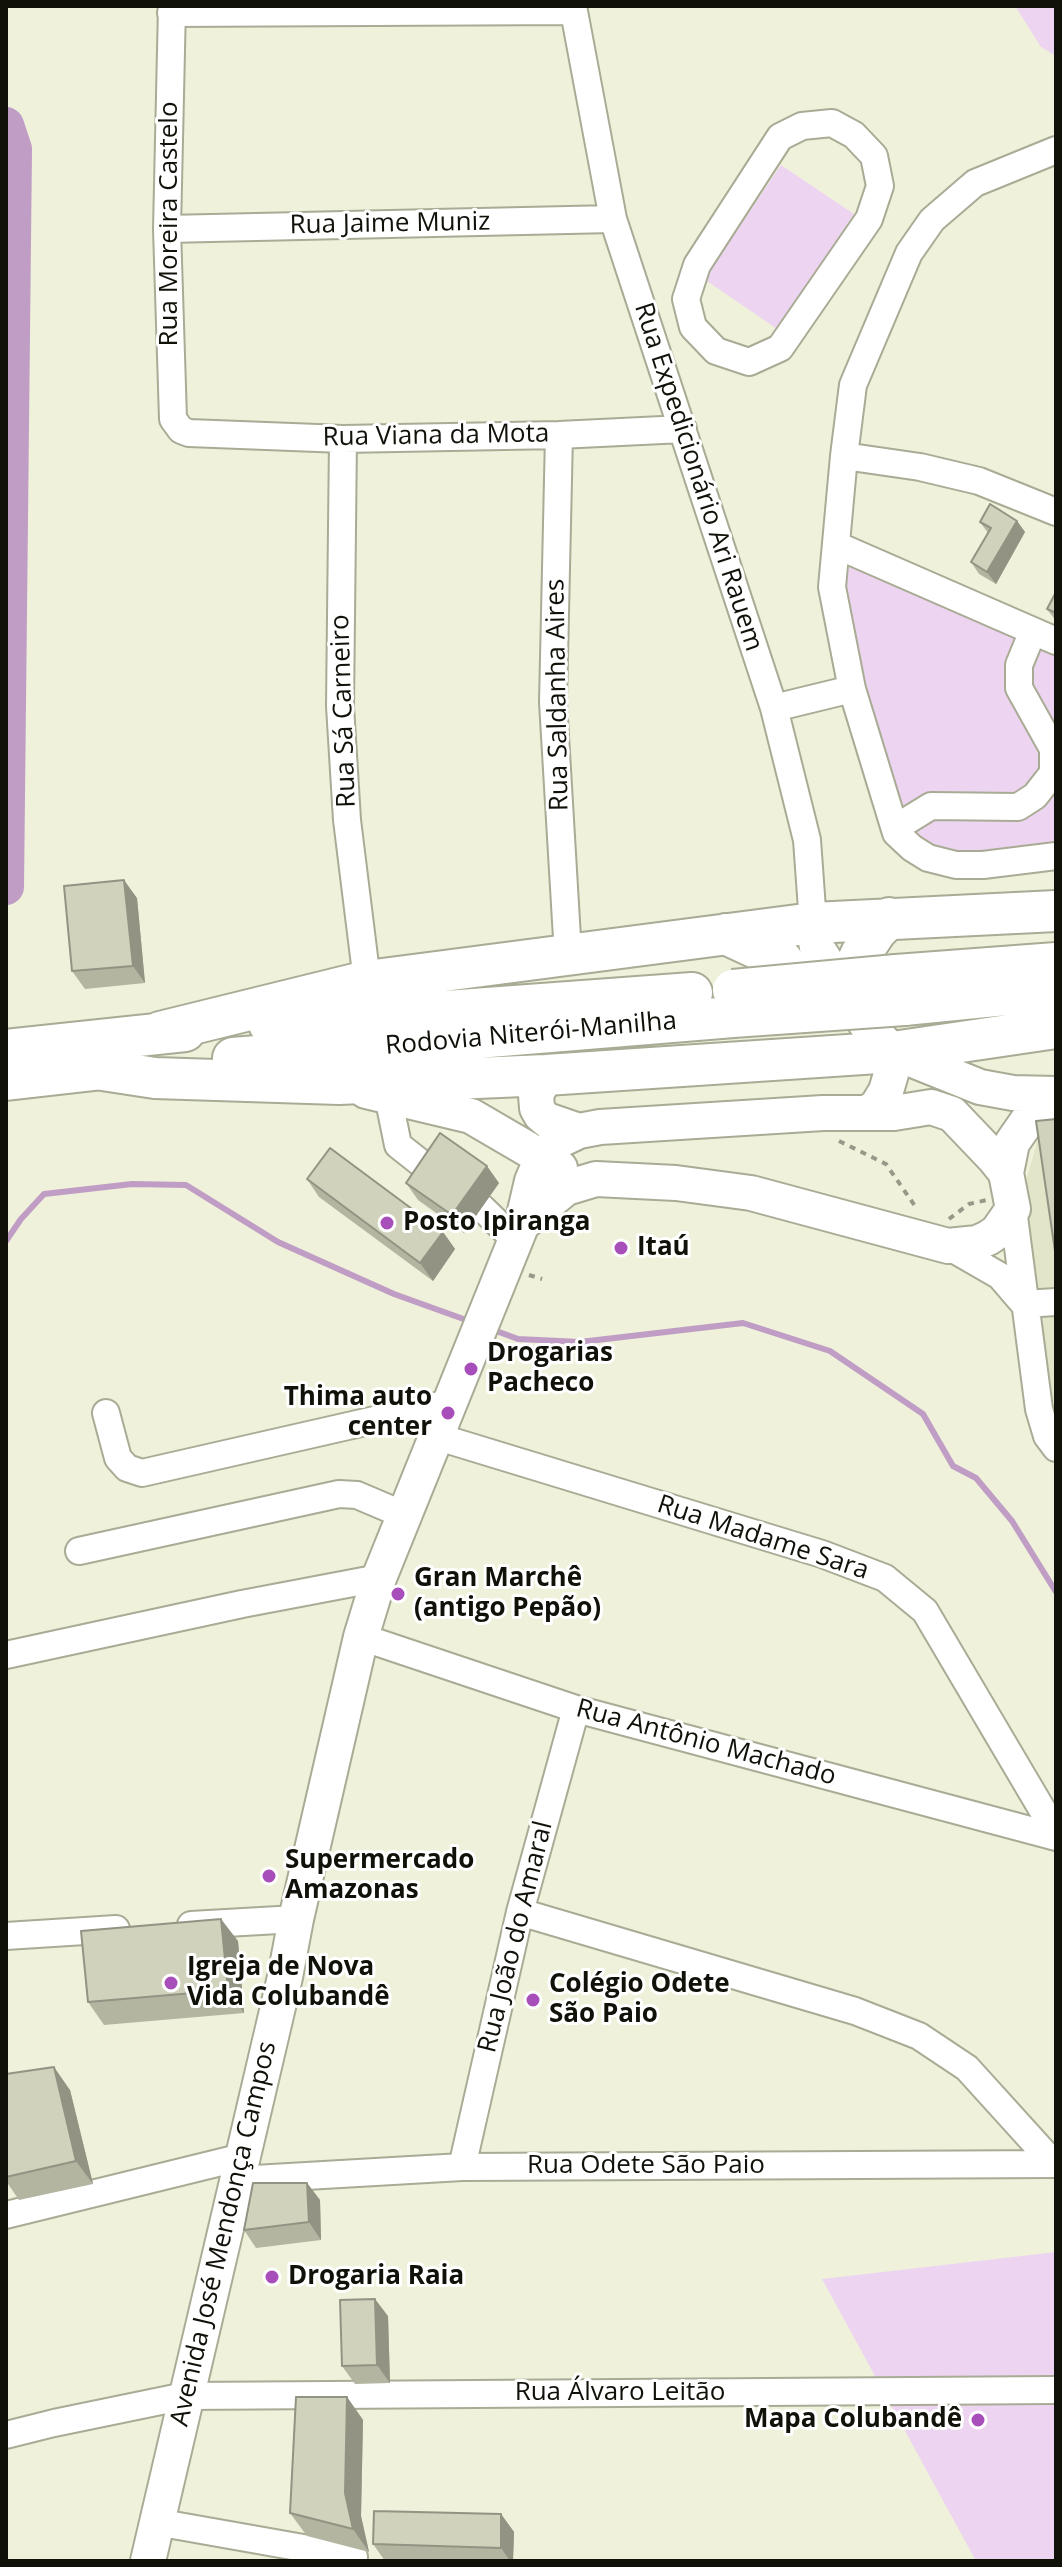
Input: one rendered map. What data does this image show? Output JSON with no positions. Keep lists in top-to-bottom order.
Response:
{
  "streets": {
    "highway": ["Rodovia Niterói-Manilha"],
    "main road": ["Rua Expedicionário Ari Rauem", "Avenida José Mendonça Campos"],
    "street": [
      "Rua Moreira Castelo",
      "Rua Jaime Muniz",
      "Rua Viana da Mota",
      "Rua Saldanha Aires",
      "Rua Sá Carneiro",
      "Rua Madame Sara",
      "Rua Antônio Machado",
      "Rua João do Amaral",
      "Rua Odete São Paio",
      "Rua Álvaro Leitão"
    ]
  },
  "crossings": [
    ["Rua Moreira Castelo", "Rua Jaime Muniz"],
    ["Rua Moreira Castelo", "Rua Viana da Mota"],
    ["Rua Jaime Muniz", "Rua Expedicionário Ari Rauem"],
    ["Rua Viana da Mota", "Rua Expedicionário Ari Rauem"],
    ["Rua Viana da Mota", "Rua Saldanha Aires"],
    ["Rua Viana da Mota", "Rua Sá Carneiro"],
    ["Rua Madame Sara", "Rua Antônio Machado"],
    ["Rua Madame Sara", "Avenida José Mendonça Campos"],
    ["Rua Antônio Machado", "Rua João do Amaral"],
    ["Rua Antônio Machado", "Avenida José Mendonça Campos"],
    ["Rua João do Amaral", "Rua Odete São Paio"],
    ["Rua Odete São Paio", "Avenida José Mendonça Campos"],
    ["Avenida José Mendonça Campos", "Rua Álvaro Leitão"]
  ],
  "places": [
    "Posto Ipiranga",
    "Itaú",
    "Drogarias Pacheco",
    "Thima auto center",
    "Gran Marchê (antigo Pepão)",
    "Supermercado Amazonas",
    "Igreja de Nova Vida Colubandê",
    "Colégio Odete São Paio",
    "Drogaria Raia",
    "Mapa Colubandê"
  ]
}
